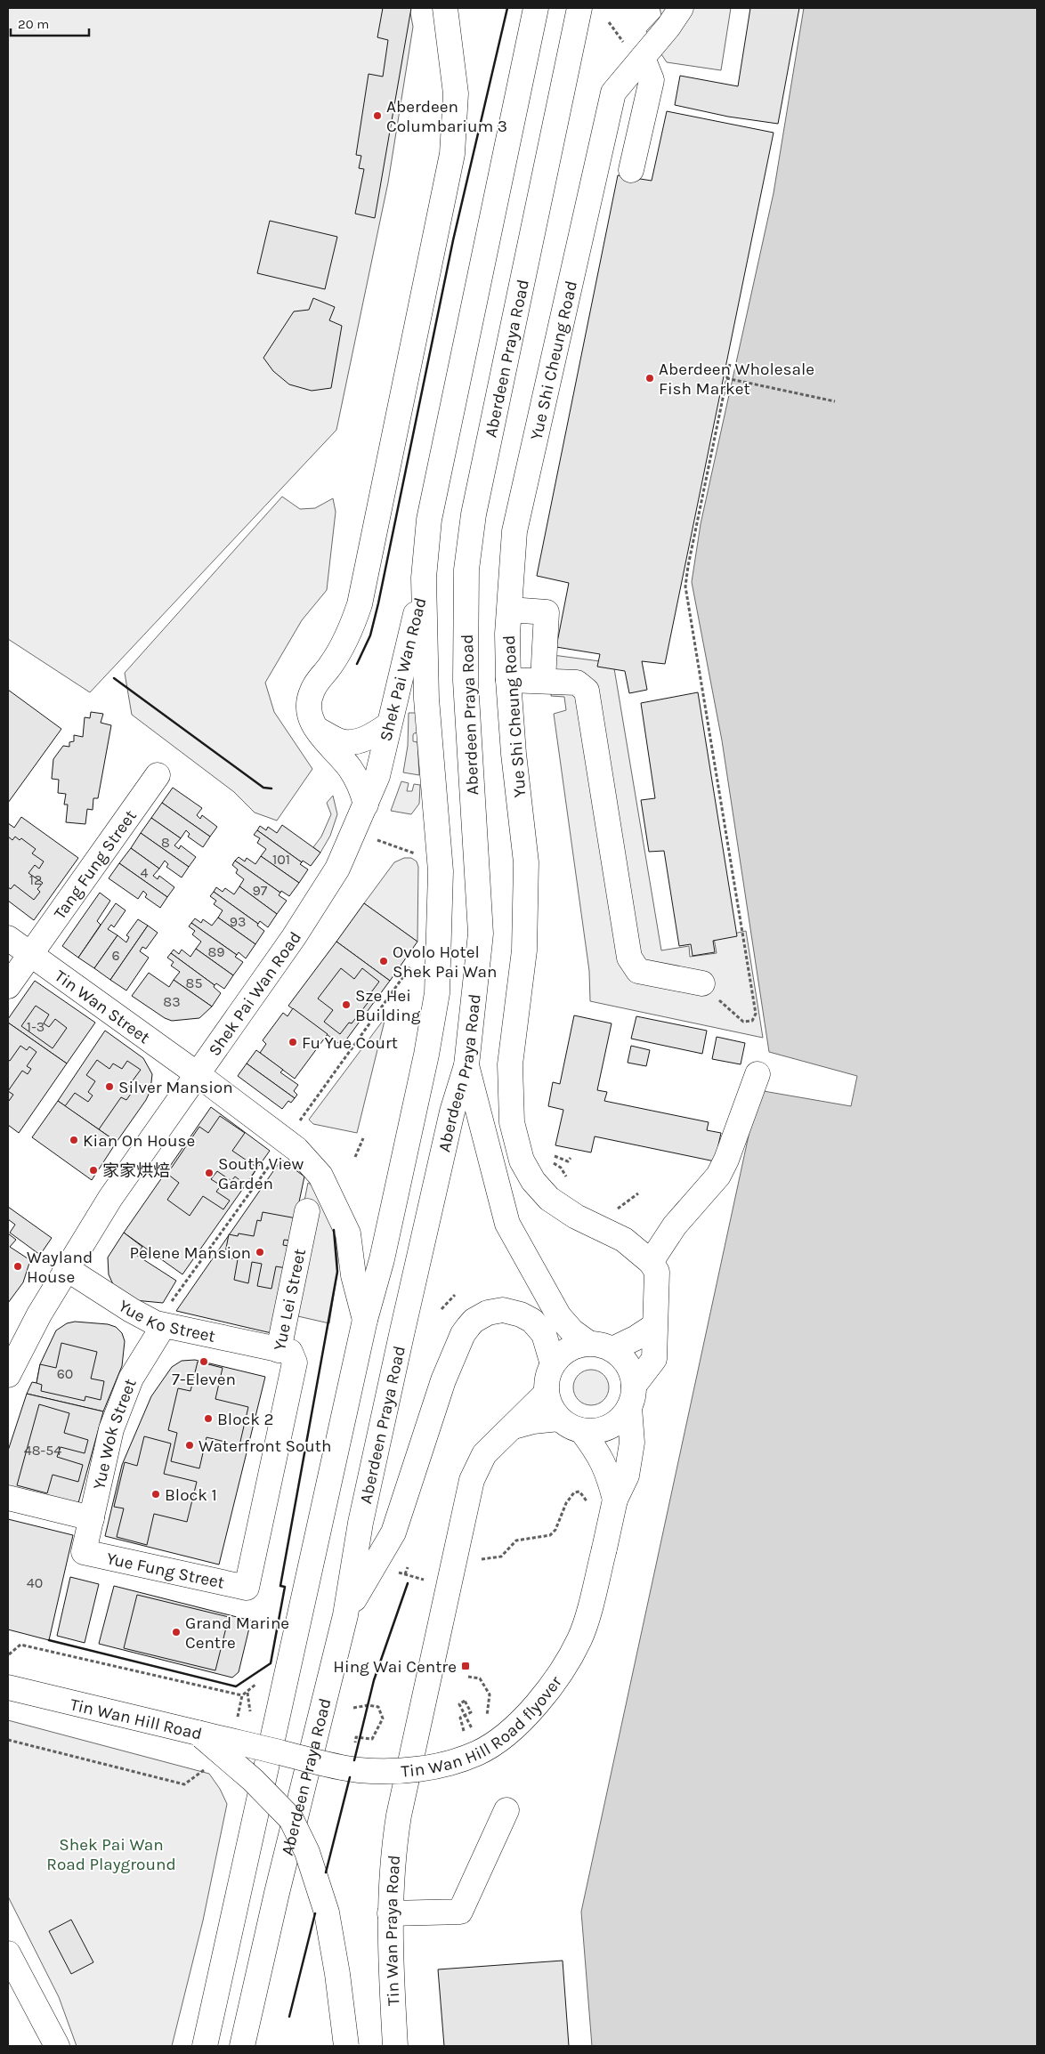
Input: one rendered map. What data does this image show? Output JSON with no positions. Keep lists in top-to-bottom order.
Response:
{
  "streets": {
    "main road": [
      "Aberdeen Praya Road",
      "Yue Shi Cheung Road",
      "Shek Pai Wan Road",
      "Tang Fung Street",
      "Tin Wan Street",
      "Yue Lei Street",
      "Yue Ko Street",
      "Yue Wok Street",
      "Yue Fung Street",
      "Tin Wan Hill Road",
      "Tin Wan Hill Road flyover",
      "Tin Wan Praya Road"
    ]
  },
  "crossings": [
    ["Aberdeen Praya Road", "Shek Pai Wan Road"],
    ["Aberdeen Praya Road", "Tin Wan Street"],
    ["Shek Pai Wan Road", "Tin Wan Street"],
    ["Shek Pai Wan Road", "Yue Ko Street"],
    ["Tang Fung Street", "Tin Wan Street"],
    ["Yue Lei Street", "Yue Ko Street"],
    ["Yue Lei Street", "Yue Fung Street"],
    ["Yue Ko Street", "Yue Wok Street"],
    ["Yue Wok Street", "Yue Fung Street"],
    ["Tin Wan Hill Road", "Tin Wan Hill Road flyover"],
    ["Tin Wan Hill Road flyover", "Tin Wan Praya Road"]
  ],
  "parks": ["Shek Pai Wan Road Playground"],
  "places": {
    "other": [
      "Aberdeen Columbarium 3",
      "Aberdeen Wholesale Fish Market",
      "Ovolo Hotel Shek Pai Wan",
      "Sze Hei Building",
      "Fu Yue Court",
      "Silver Mansion",
      "Kian On House",
      "家家烘焙",
      "South View Garden",
      "Pelene Mansion",
      "Wayland House",
      "7-Eleven",
      "Block 2",
      "Waterfront South",
      "Block 1",
      "Grand Marine Centre"
    ],
    "transit": ["Hing Wai Centre"]
  },
  "house_numbers": [
    "8",
    "101",
    "4",
    "12",
    "97",
    "93",
    "89",
    "6",
    "85",
    "83",
    "1-3",
    "60",
    "48-54",
    "40"
  ],
  "scale_bar": "20 m"
}
